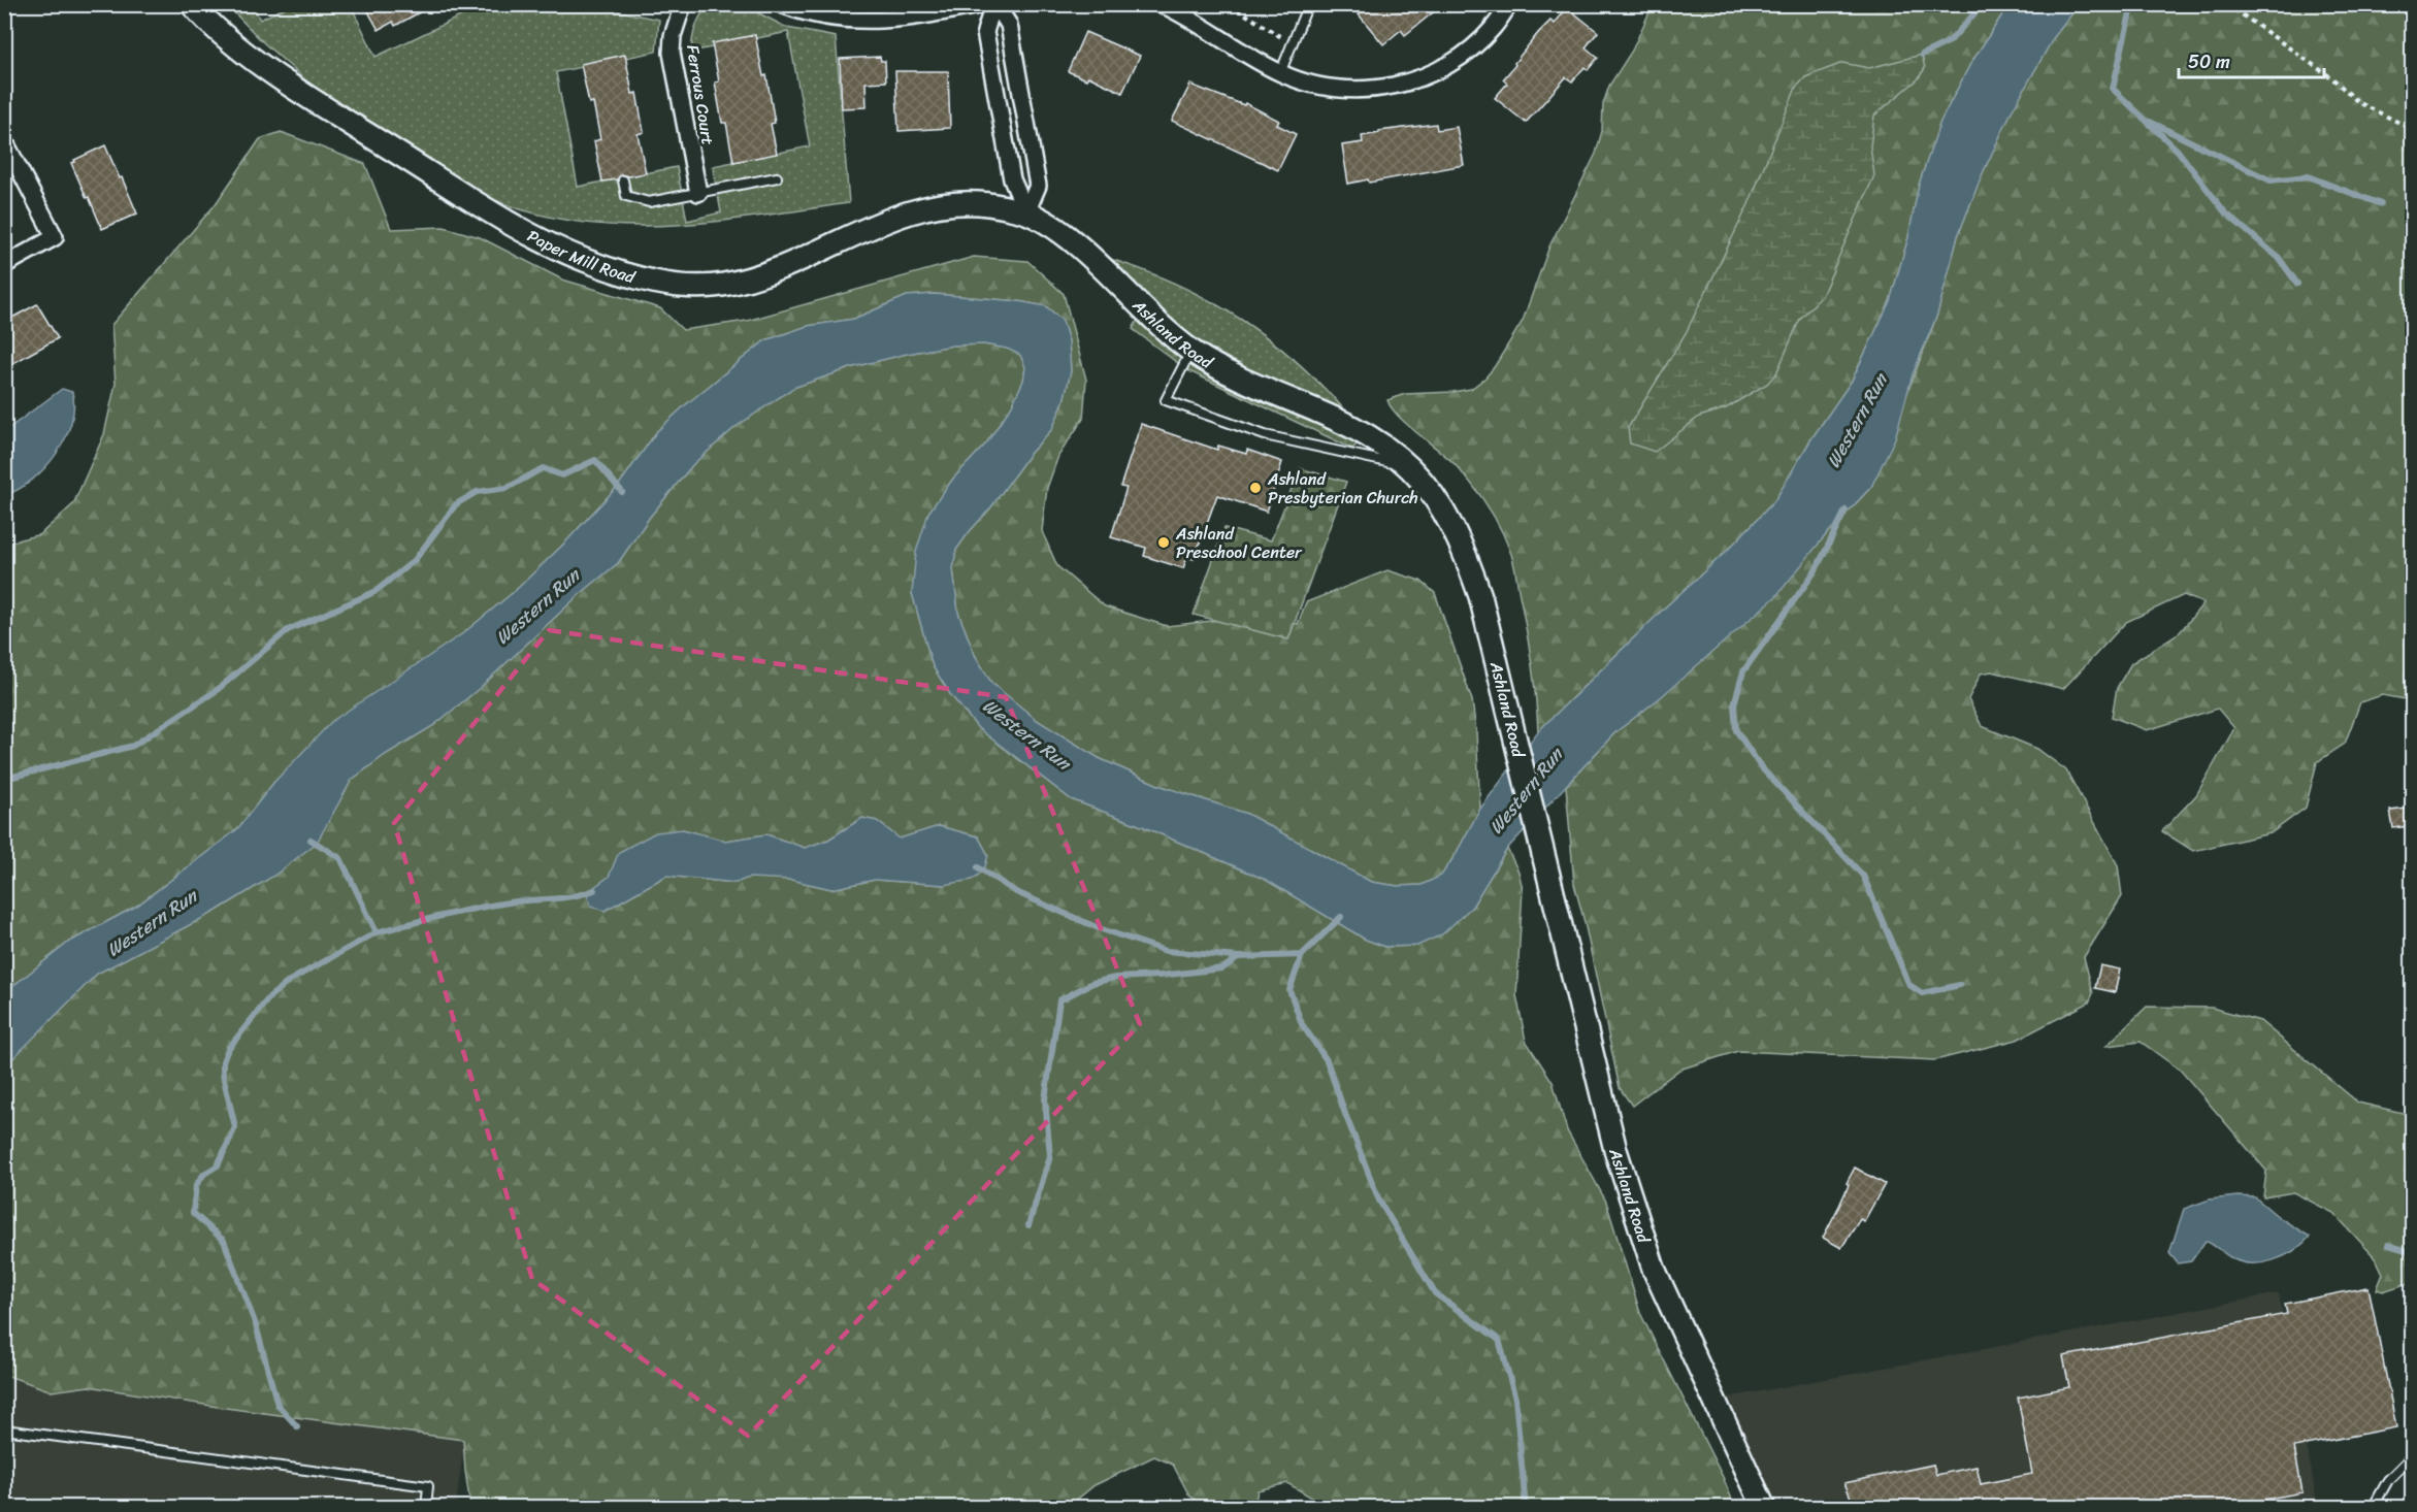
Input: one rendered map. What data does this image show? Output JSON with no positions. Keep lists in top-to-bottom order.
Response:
{
  "streets": {
    "main road": ["Paper Mill Road", "Ashland Road"],
    "street": ["Ferrous Court"]
  },
  "crossings": [
    ["Paper Mill Road", "Ashland Road"]
  ],
  "water": ["Western Run"],
  "places": ["Ashland Presbyterian Church", "Ashland Preschool Center"],
  "scale_bar": "50 m"
}
